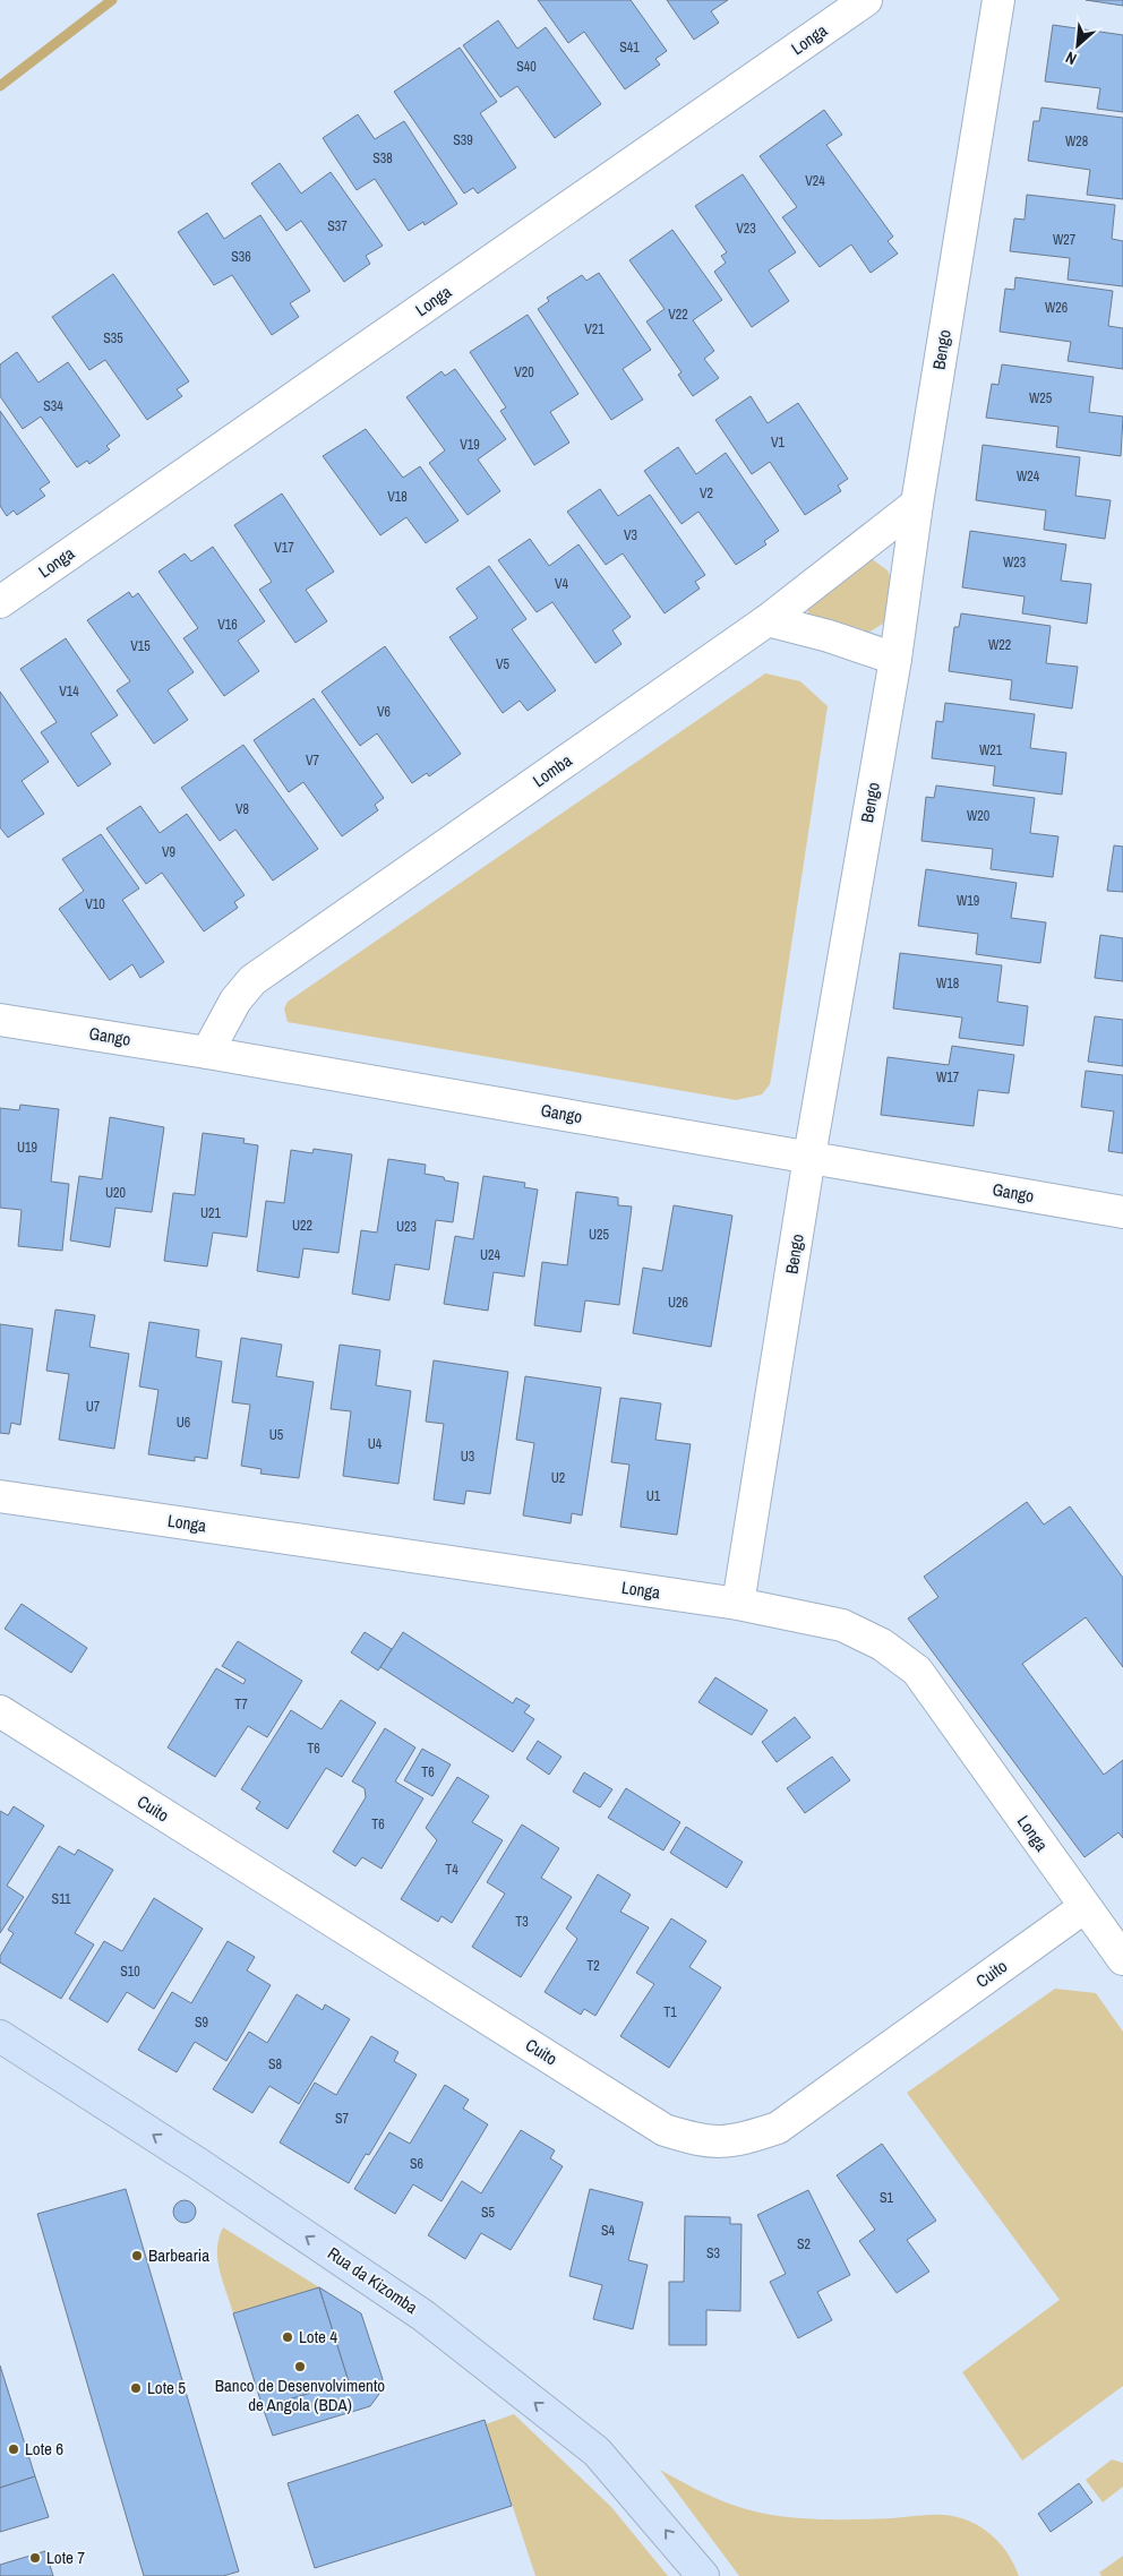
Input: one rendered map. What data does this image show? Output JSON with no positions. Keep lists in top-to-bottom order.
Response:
{
  "streets": {
    "main road": ["Rua da Kizomba"],
    "street": [
      "Longa",
      "Bengo",
      "Lomba",
      "Gango",
      "Cuito"
    ]
  },
  "crossings": [
    ["Longa", "Bengo"],
    ["Longa", "Cuito"],
    ["Bengo", "Lomba"],
    ["Bengo", "Gango"],
    ["Lomba", "Gango"]
  ],
  "one_way": ["Rua da Kizomba"],
  "places": [
    "Barbearia",
    "Lote 4",
    "Banco de Desenvolvimento de Angola (BDA)",
    "Lote 5",
    "Lote 6",
    "Lote 7"
  ],
  "house_numbers": [
    "S41",
    "S40",
    "S39",
    "W28",
    "S38",
    "V24",
    "S37",
    "V23",
    "W27",
    "S36",
    "W26",
    "V22",
    "V21",
    "S35",
    "V20",
    "W25",
    "S34",
    "V1",
    "V19",
    "W24",
    "V2",
    "V18",
    "V3",
    "V17",
    "W23",
    "V4",
    "V16",
    "W22",
    "V15",
    "V5",
    "V14",
    "V6",
    "W21",
    "V7",
    "V8",
    "W20",
    "V9",
    "W19",
    "V10",
    "W18",
    "W17",
    "U19",
    "U20",
    "U21",
    "U22",
    "U23",
    "U25",
    "U24",
    "U26",
    "U7",
    "U6",
    "U5",
    "U4",
    "U3",
    "U2",
    "U1",
    "T7",
    "T6",
    "T6",
    "T6",
    "T4",
    "S11",
    "T3",
    "T2",
    "S10",
    "T1",
    "S9",
    "S8",
    "S7",
    "S6",
    "S1",
    "S5",
    "S4",
    "S2",
    "S3"
  ],
  "north": "bottom left"
}
